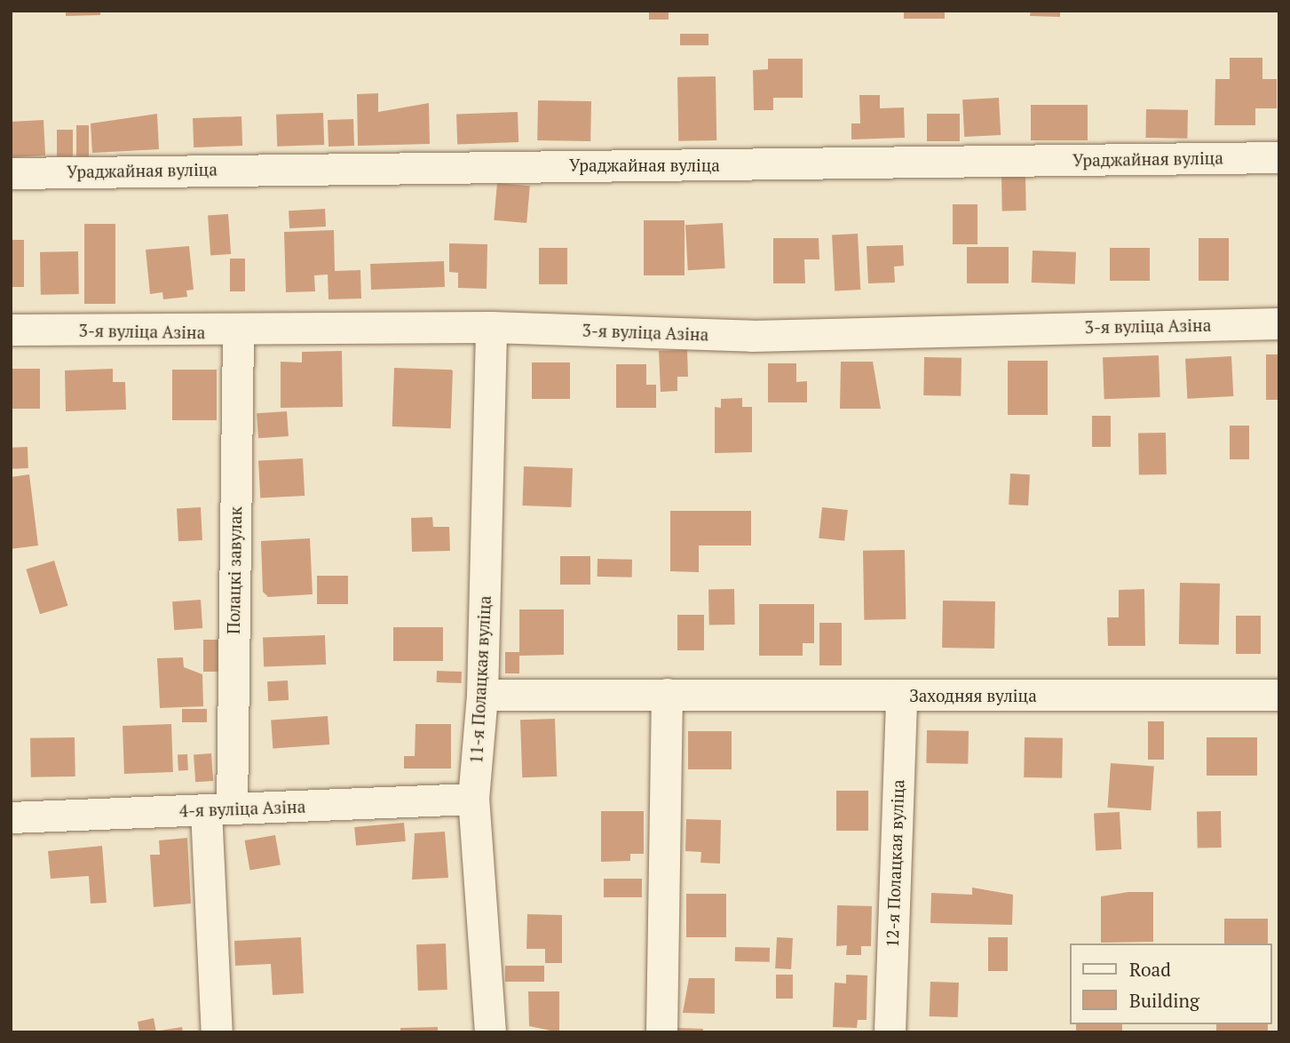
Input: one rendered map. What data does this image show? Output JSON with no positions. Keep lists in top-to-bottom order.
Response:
{
  "streets": {
    "street": [
      "Ураджайная вуліца",
      "3-я вуліца Азіна",
      "Полацкі завулак",
      "11-я Полацкая вуліца",
      "Заходняя вуліца",
      "4-я вуліца Азіна",
      "12-я Полацкая вуліца"
    ]
  },
  "crossings": [
    ["3-я вуліца Азіна", "Полацкі завулак"],
    ["3-я вуліца Азіна", "11-я Полацкая вуліца"],
    ["Полацкі завулак", "4-я вуліца Азіна"],
    ["11-я Полацкая вуліца", "Заходняя вуліца"],
    ["11-я Полацкая вуліца", "4-я вуліца Азіна"],
    ["Заходняя вуліца", "12-я Полацкая вуліца"]
  ],
  "legend": ["Road", "Building"]
}
